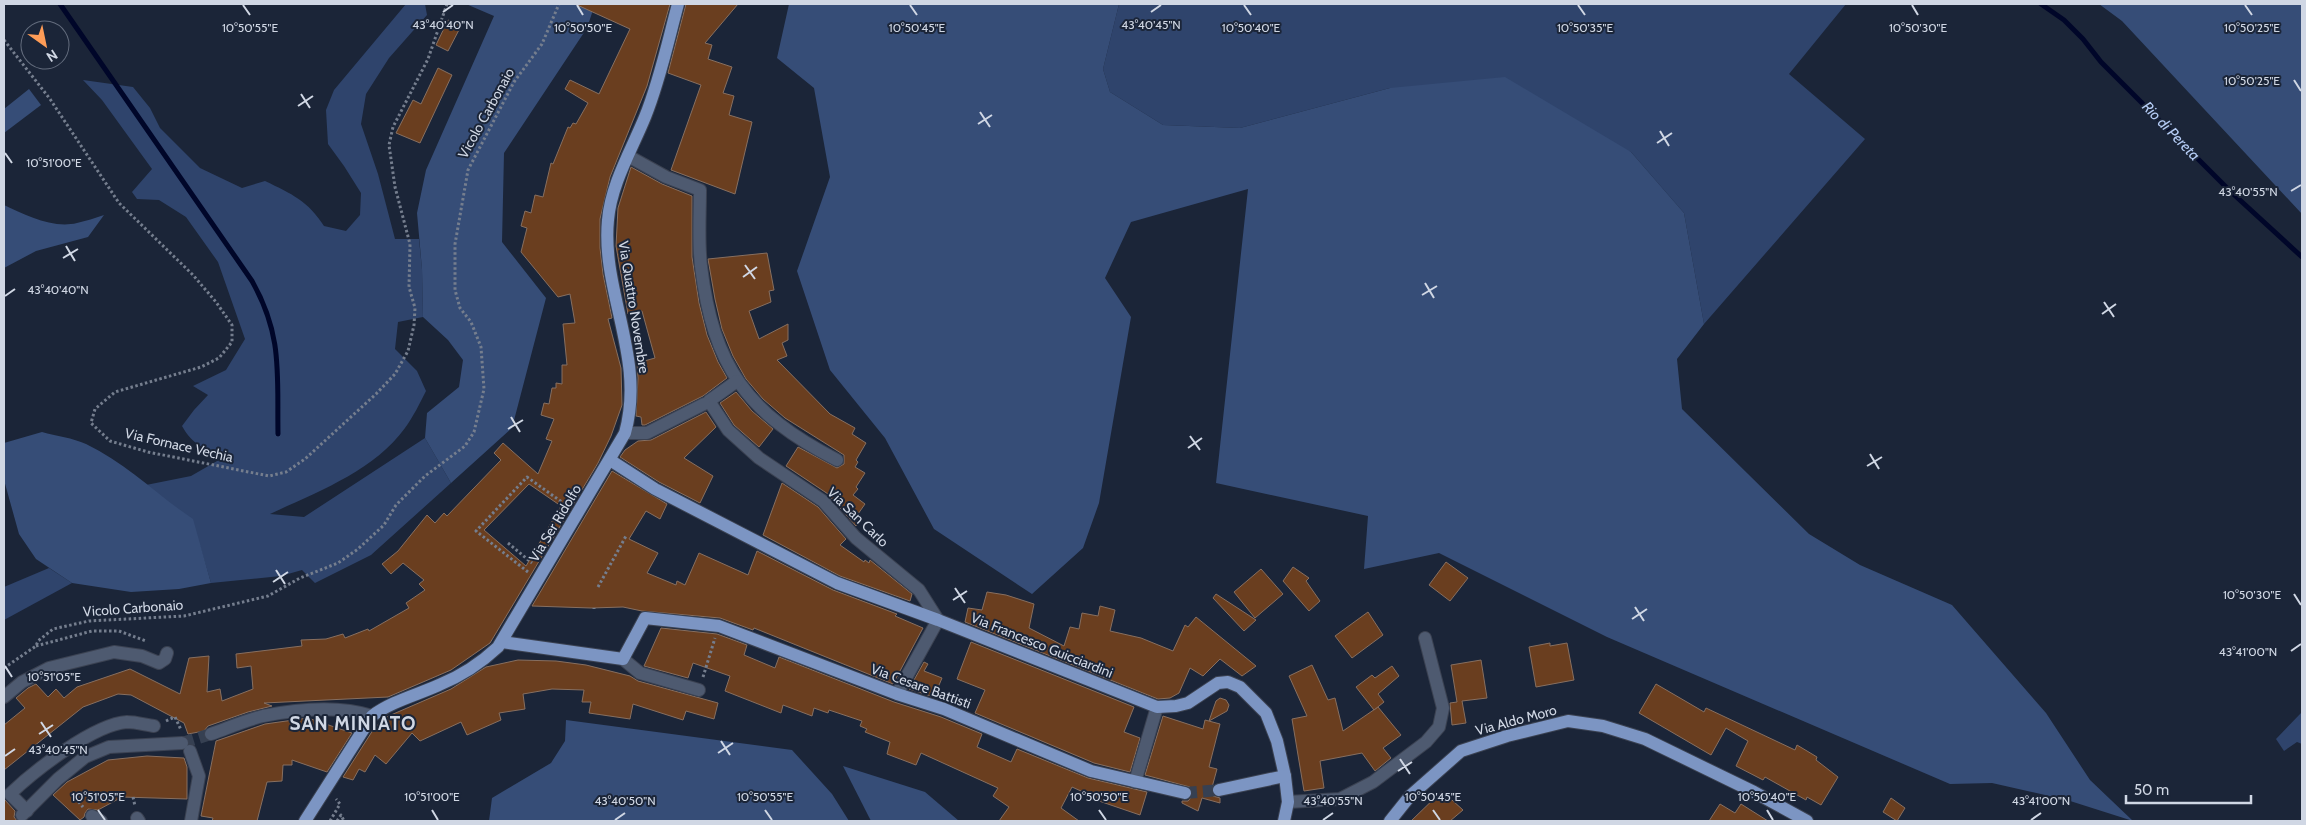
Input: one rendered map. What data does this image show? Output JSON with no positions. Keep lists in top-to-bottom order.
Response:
{
  "streets": {
    "main road": [
      "Via Quattro Novembre",
      "Via Ser Ridolfo",
      "Via Francesco Guicciardini",
      "Via Cesare Battisti",
      "Via Aldo Moro"
    ],
    "street": ["Via San Carlo"],
    "path": ["Vicolo Carbonaio", "Via Fornace Vechia"]
  },
  "crossings": [
    ["Via Quattro Novembre", "Via Ser Ridolfo"],
    ["Via Quattro Novembre", "Via Francesco Guicciardini"],
    ["Via San Carlo", "Via Francesco Guicciardini"],
    ["Via Ser Ridolfo", "Via Francesco Guicciardini"]
  ],
  "districts": ["SAN MINIATO"],
  "water": ["Rio di Pereta"],
  "scale_bar": "50 m",
  "north": "bottom right",
  "coordinates": [
    "43°40'40\"N",
    "43°40'45\"N",
    "10°50'55\"E",
    "10°50'50\"E",
    "10°50'40\"E",
    "10°50'35\"E",
    "10°50'30\"E",
    "10°50'25\"E",
    "10°50'45\"E",
    "10°51'00\"E",
    "43°40'55\"N",
    "43°41'00\"N",
    "10°51'05\"E",
    "43°40'50\"N"
  ]
}
